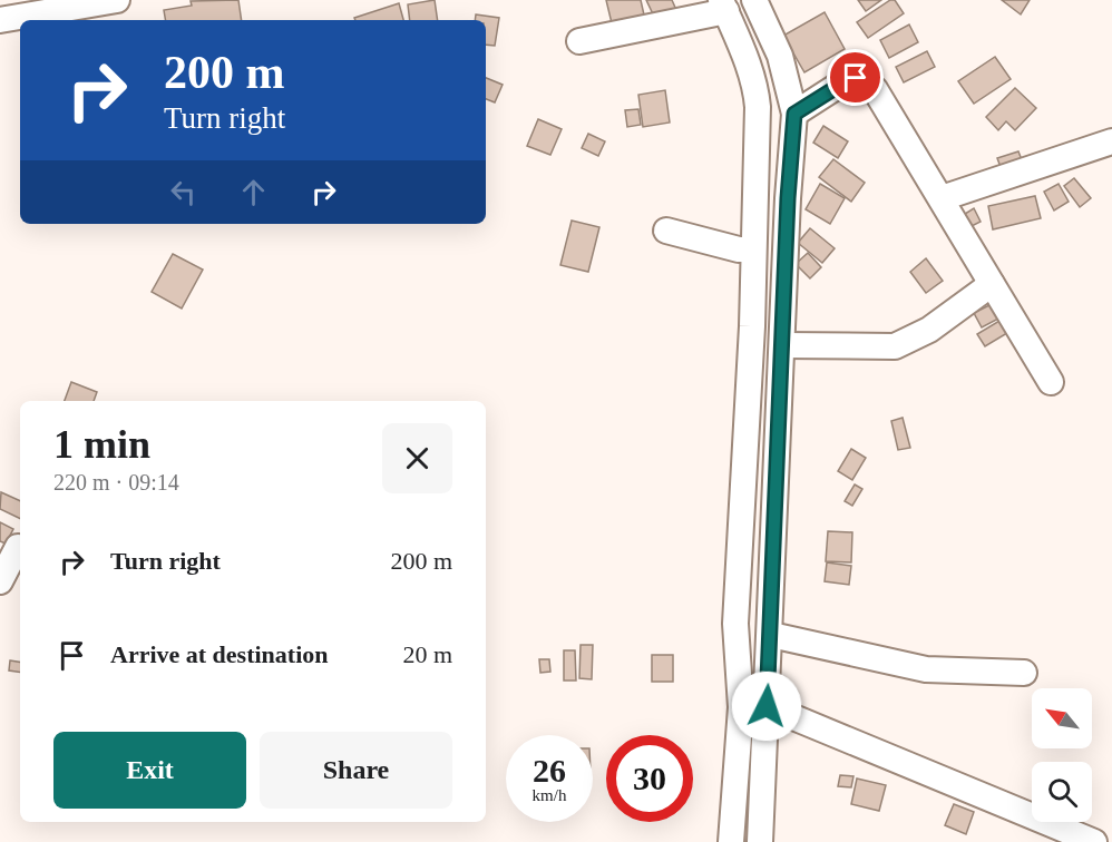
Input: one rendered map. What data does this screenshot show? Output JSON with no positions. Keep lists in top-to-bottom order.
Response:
{
  "north": "top left",
  "page": {
    "turn": ["200 m", "Turn right"],
    "heading": ["1 min", "220 m · 09:14"],
    "list": [
      {
        "name": "Turn right",
        "value": "200 m"
      },
      {
        "name": "Arrive at destination",
        "value": "20 m"
      }
    ],
    "buttons": ["Exit", "Share"],
    "speed": "26 km/h",
    "limit": "30"
  }
}
